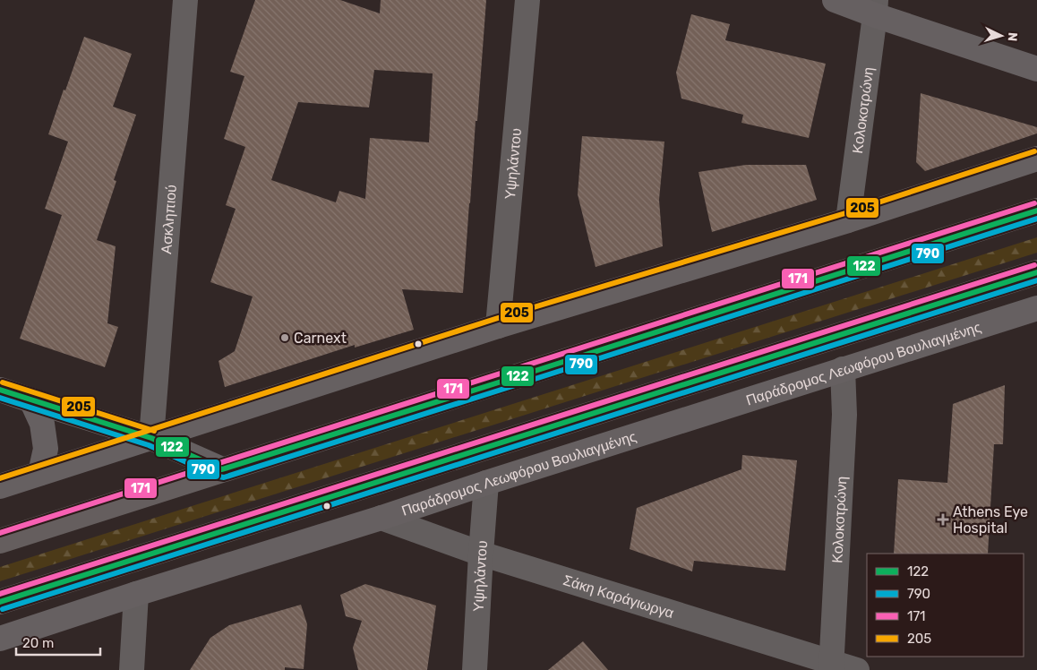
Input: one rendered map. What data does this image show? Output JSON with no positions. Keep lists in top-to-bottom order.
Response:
{
  "streets": {
    "street": [
      "Κολοκοτρώνη",
      "Υψηλάντου",
      "Ασκληπιού",
      "Παράδρομος Λεωφόρου Βουλιαγμένης",
      "Σάκη Καράγιωργα"
    ]
  },
  "crossings": [
    ["Κολοκοτρώνη", "Παράδρομος Λεωφόρου Βουλιαγμένης"],
    ["Κολοκοτρώνη", "Σάκη Καράγιωργα"],
    ["Υψηλάντου", "Παράδρομος Λεωφόρου Βουλιαγμένης"],
    ["Υψηλάντου", "Σάκη Καράγιωργα"],
    ["Παράδρομος Λεωφόρου Βουλιαγμένης", "Σάκη Καράγιωργα"]
  ],
  "places": {
    "other": ["Carnext"],
    "health": ["Athens Eye Hospital"]
  },
  "lines": [
    "transit line 205",
    "transit line 171",
    "transit line 122",
    "transit line 790"
  ],
  "legend": [
    "122",
    "790",
    "171",
    "205"
  ],
  "scale_bar": "20 m",
  "north": "right"
}
